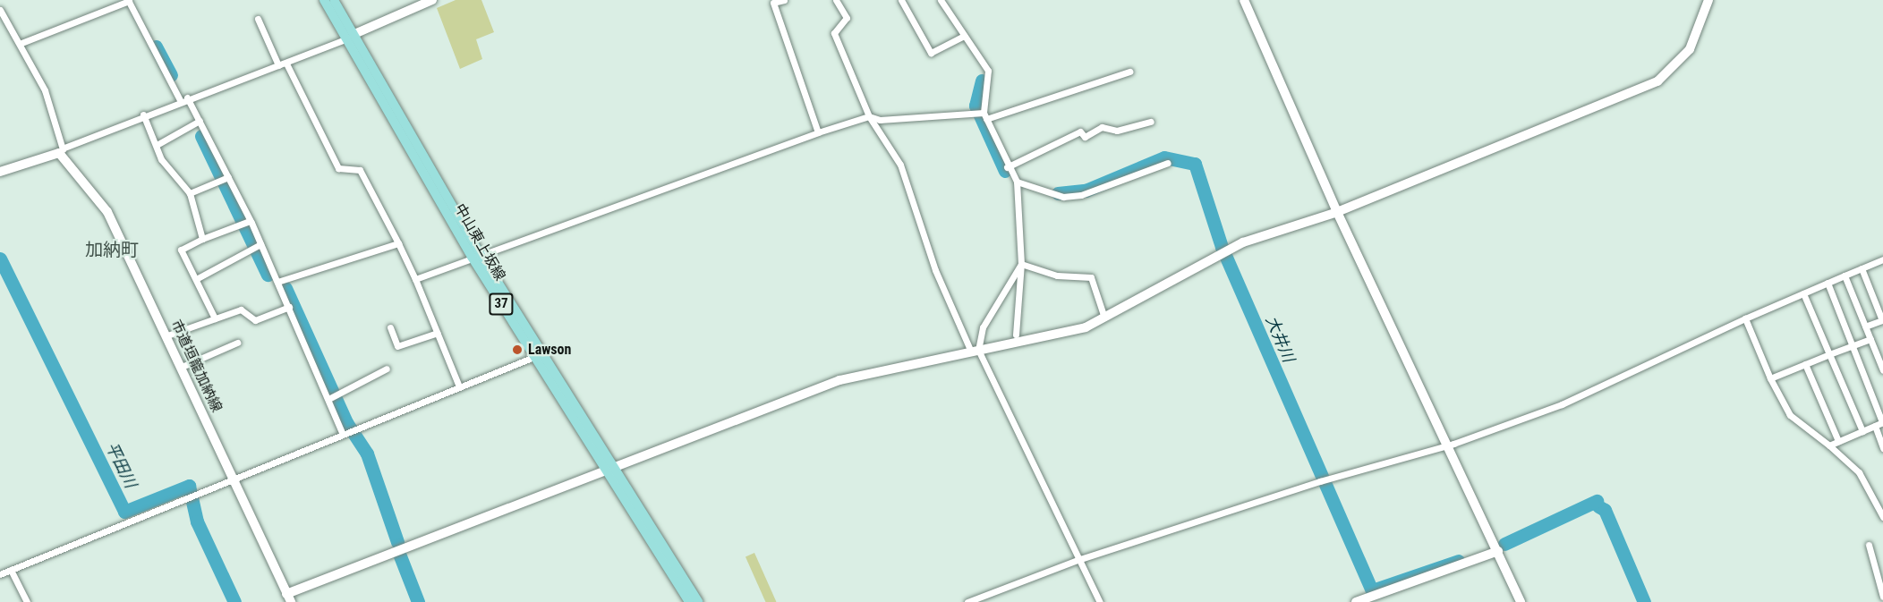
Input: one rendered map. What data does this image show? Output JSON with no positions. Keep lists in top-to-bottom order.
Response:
{
  "streets": {
    "main road": ["中山東上坂線", "37"],
    "street": ["市道垣籠加納線"]
  },
  "districts": ["加納町"],
  "water": ["大井川", "平田川"],
  "places": ["Lawson"]
}
